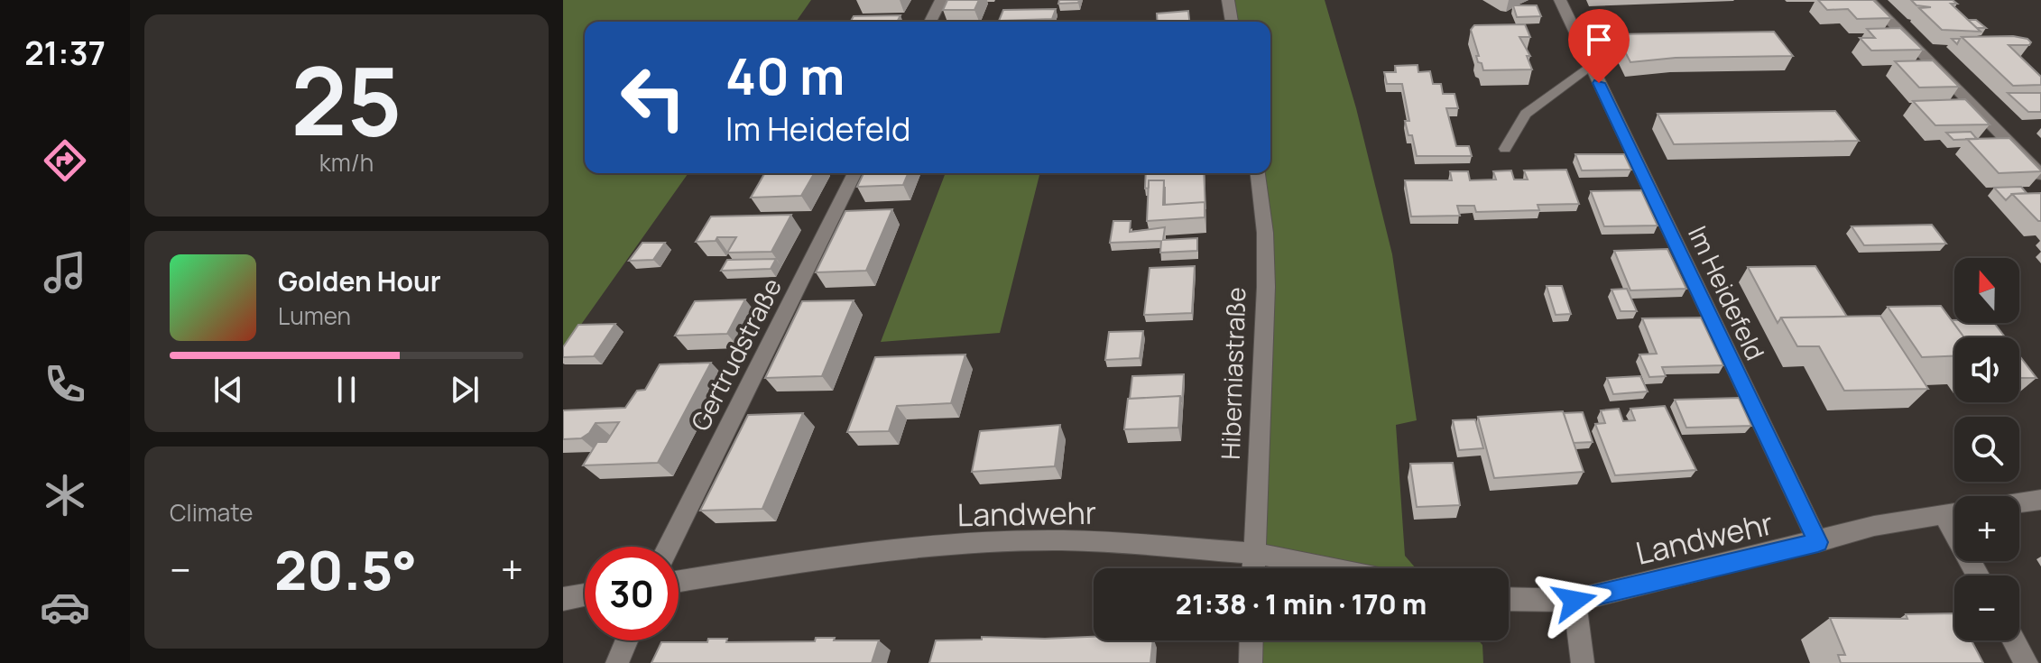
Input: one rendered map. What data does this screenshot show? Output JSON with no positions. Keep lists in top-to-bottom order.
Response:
{
  "streets": {
    "street": [
      "Im Heidefeld",
      "Gertrudstraße",
      "Hiberniastraße",
      "Landwehr"
    ]
  },
  "crossings": [
    ["Im Heidefeld", "Landwehr"],
    ["Hiberniastraße", "Landwehr"]
  ],
  "north": "top",
  "page": {
    "tabs": "21:37",
    "tile": [
      ["25", "km/h"],
      "Climate"
    ],
    "turn": ["40 m", "Im Heidefeld"],
    "song": ["Golden Hour", "Lumen"],
    "map_buttons": ["+", "−"],
    "heat": ["−", "20.5°", "+"],
    "limit": "30",
    "trip": "21:38 · 1 min · 170 m"
  }
}
